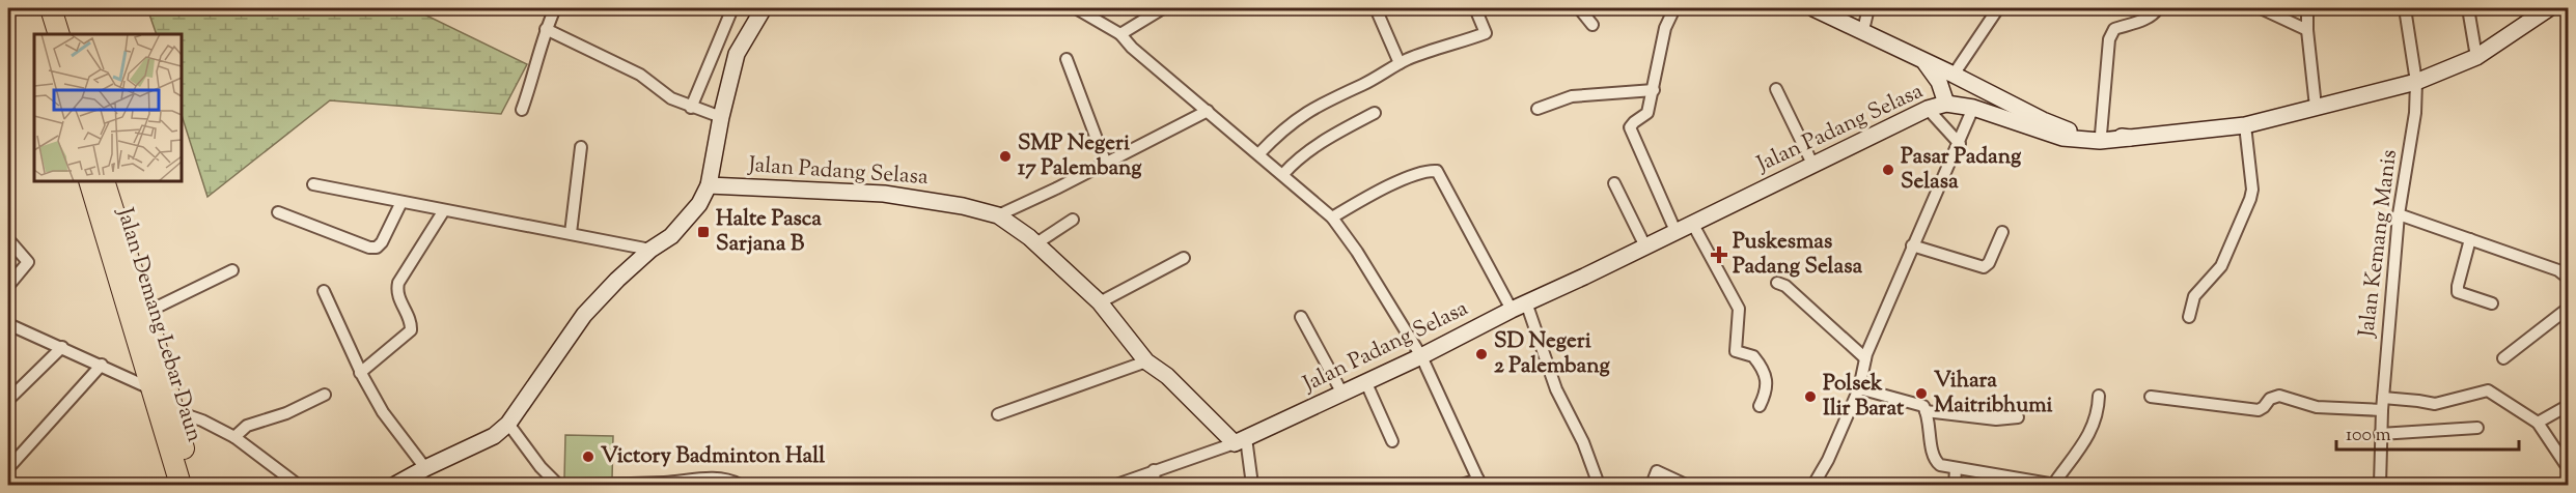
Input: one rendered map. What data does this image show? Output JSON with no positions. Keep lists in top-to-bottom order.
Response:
{
  "streets": {
    "highway": ["Jalan Demang Lebar Daun"],
    "street": ["Jalan Padang Selasa", "Jalan Kemang Manis"]
  },
  "places": {
    "other": [
      "SMP Negeri 17 Palembang",
      "Pasar Padang Selasa",
      "SD Negeri 2 Palembang",
      "Vihara Maitribhumi",
      "Polsek Ilir Barat",
      "Victory Badminton Hall"
    ],
    "transit": ["Halte Pasca Sarjana B"],
    "health": ["Puskesmas Padang Selasa"]
  },
  "scale_bar": "100 m"
}
